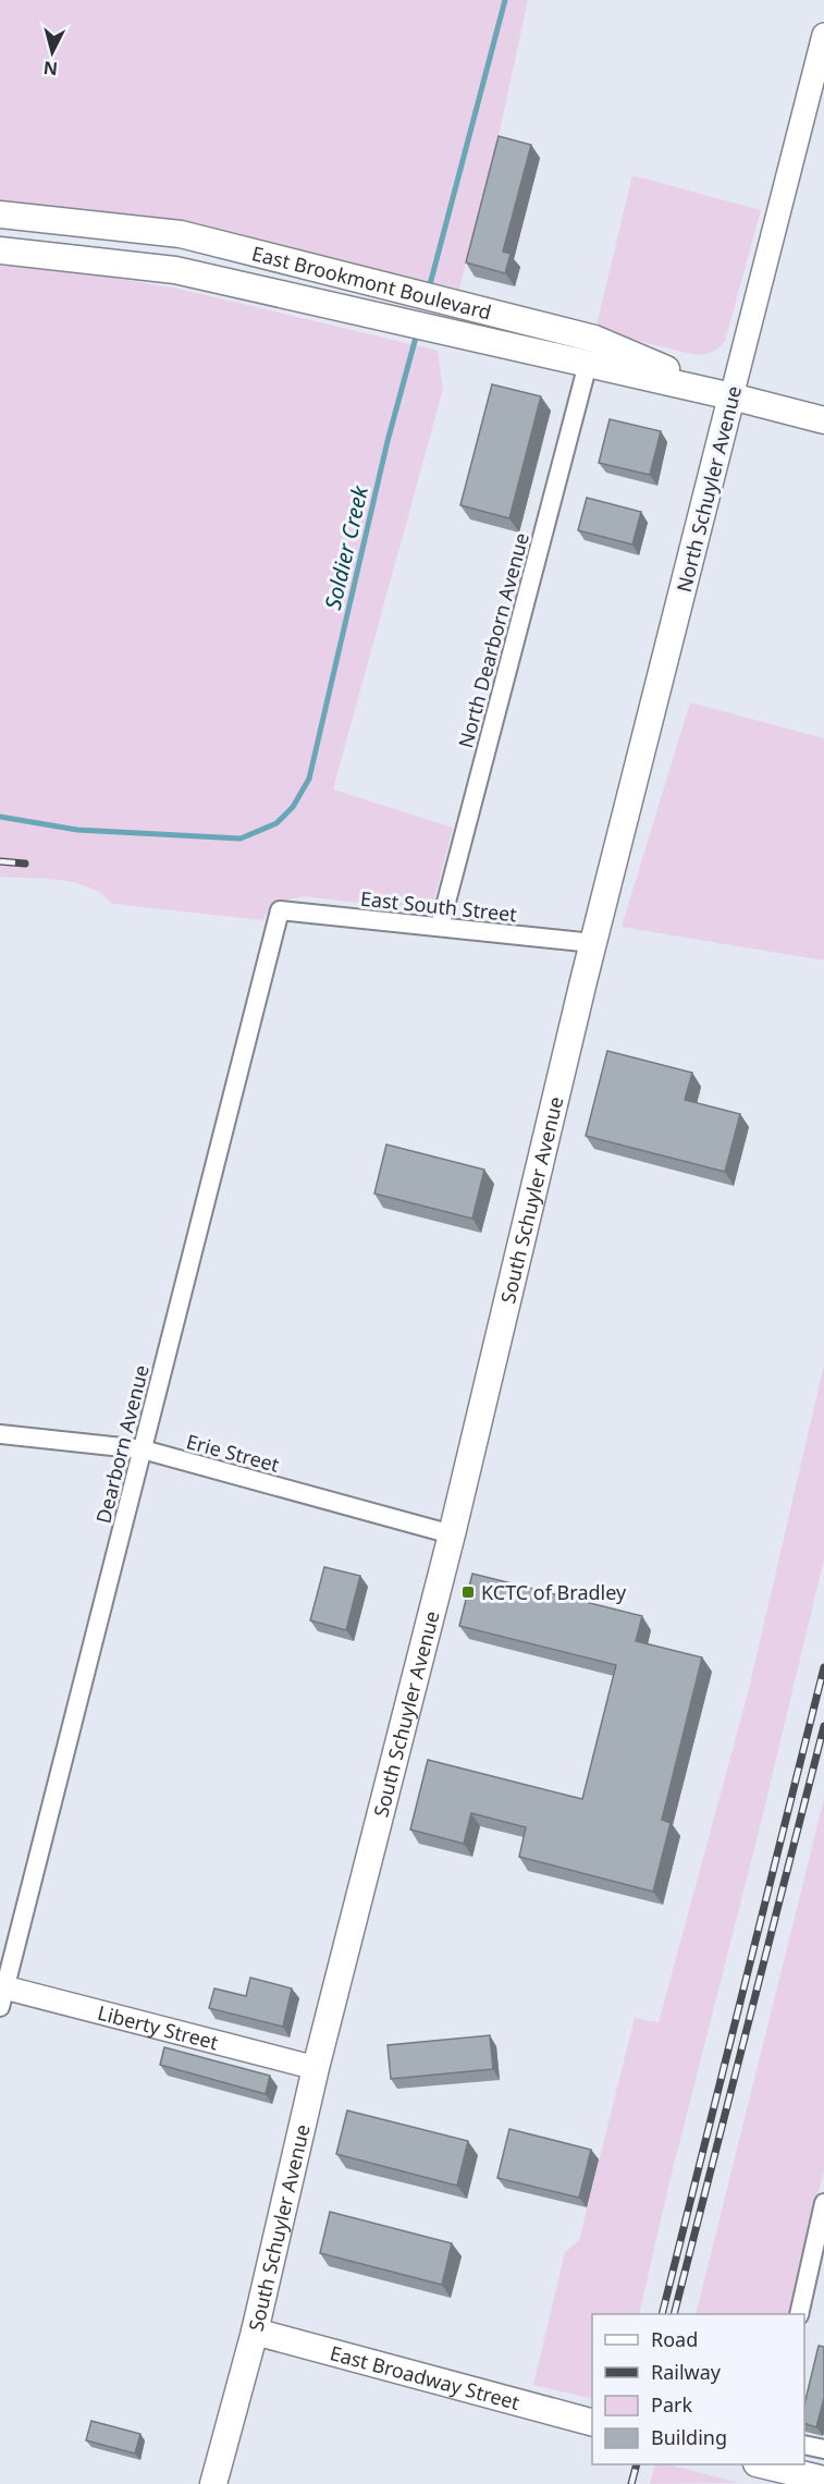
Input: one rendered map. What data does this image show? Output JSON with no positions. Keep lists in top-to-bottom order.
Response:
{
  "streets": {
    "main road": [
      "East Brookmont Boulevard",
      "North Schuyler Avenue",
      "South Schuyler Avenue",
      "East Broadway Street"
    ],
    "street": [
      "North Dearborn Avenue",
      "East South Street",
      "Dearborn Avenue",
      "Erie Street",
      "Liberty Street"
    ]
  },
  "crossings": [
    ["East Brookmont Boulevard", "North Schuyler Avenue"],
    ["East Brookmont Boulevard", "North Dearborn Avenue"],
    ["North Schuyler Avenue", "East South Street"],
    ["North Schuyler Avenue", "South Schuyler Avenue"],
    ["North Dearborn Avenue", "East South Street"],
    ["East South Street", "South Schuyler Avenue"],
    ["East South Street", "Dearborn Avenue"],
    ["South Schuyler Avenue", "Erie Street"],
    ["South Schuyler Avenue", "Liberty Street"],
    ["South Schuyler Avenue", "East Broadway Street"],
    ["Dearborn Avenue", "Erie Street"],
    ["Dearborn Avenue", "Liberty Street"]
  ],
  "water": ["Soldier Creek"],
  "places": {
    "transit": ["KCTC of Bradley"]
  },
  "legend": [
    "Road",
    "Railway",
    "Park",
    "Building"
  ],
  "north": "bottom"
}
